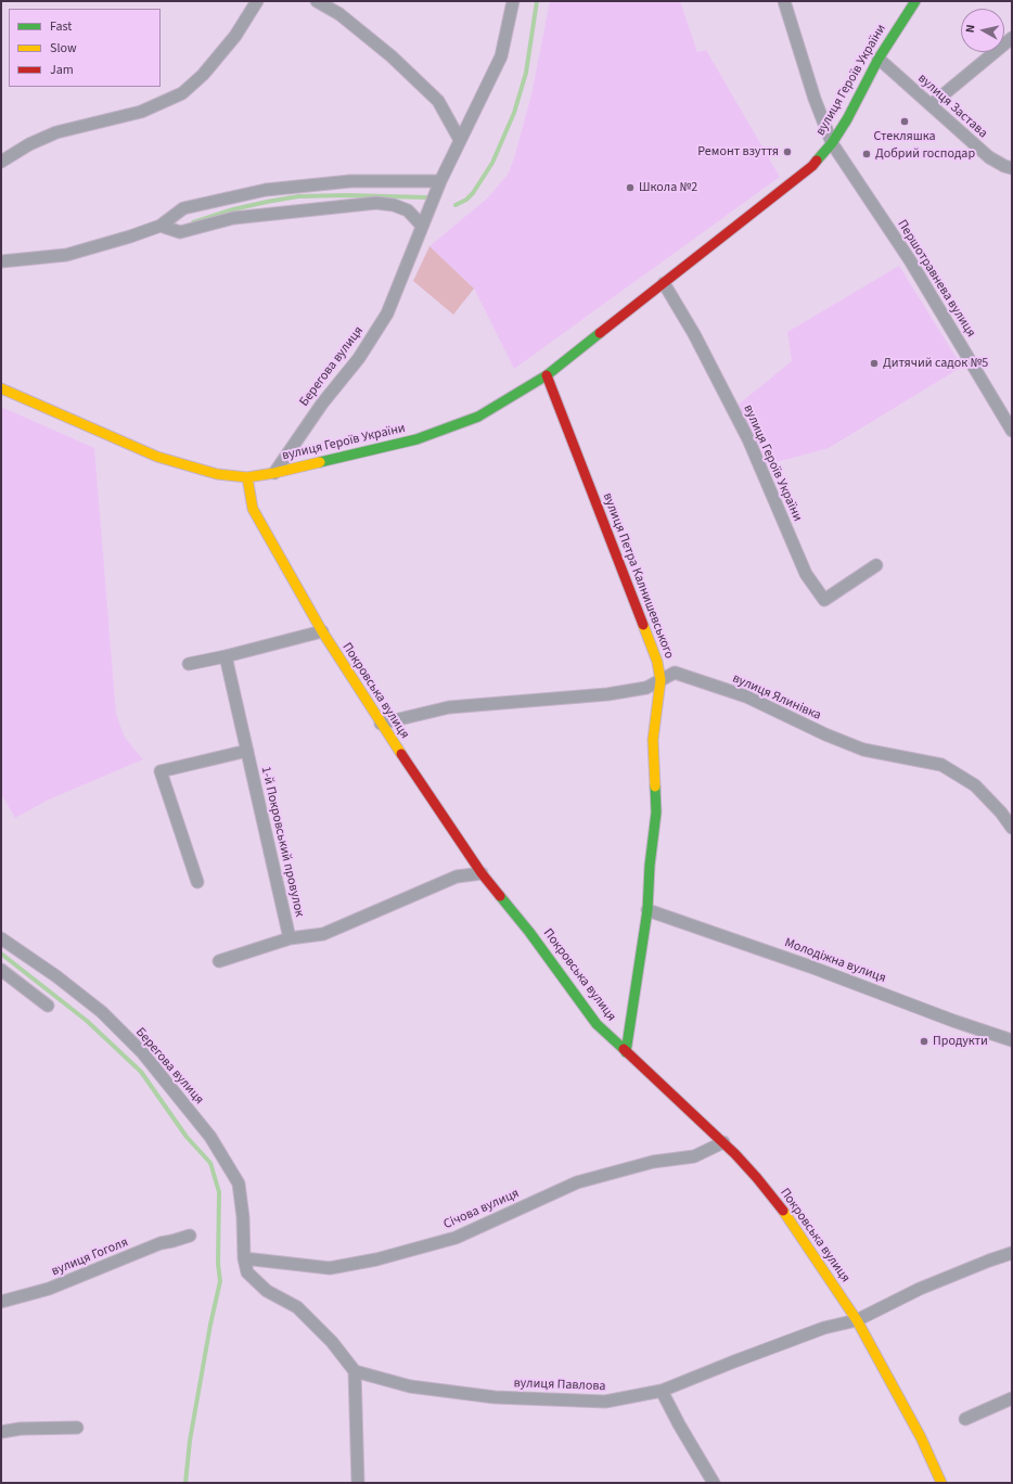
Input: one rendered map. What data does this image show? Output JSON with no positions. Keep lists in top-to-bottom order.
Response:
{
  "streets": {
    "street": [
      "вулиця Героїв України",
      "вулиця Застава",
      "Першотравнева вулиця",
      "Берегова вулиця",
      "вулиця Петра Калнишевського",
      "Покровська вулиця",
      "вулиця Ялинівка",
      "1-й Покровський провулок",
      "Молодіжна вулиця",
      "Січова вулиця",
      "вулиця Гоголя",
      "вулиця Павлова"
    ]
  },
  "crossings": [
    ["вулиця Героїв України", "вулиця Застава"],
    ["вулиця Героїв України", "Першотравнева вулиця"],
    ["вулиця Героїв України", "Берегова вулиця"],
    ["вулиця Героїв України", "вулиця Петра Калнишевського"],
    ["вулиця Героїв України", "Покровська вулиця"],
    ["Берегова вулиця", "Січова вулиця"],
    ["вулиця Петра Калнишевського", "Покровська вулиця"],
    ["вулиця Петра Калнишевського", "вулиця Ялинівка"],
    ["вулиця Петра Калнишевського", "Молодіжна вулиця"],
    ["Покровська вулиця", "вулиця Ялинівка"],
    ["Покровська вулиця", "Січова вулиця"],
    ["Покровська вулиця", "вулиця Павлова"]
  ],
  "places": [
    "Стекляшка",
    "Ремонт взуття",
    "Добрий господар",
    "Школа №2",
    "Дитячий садок №5",
    "Продукти"
  ],
  "legend": ["Fast", "Slow", "Jam"],
  "north": "left"
}
